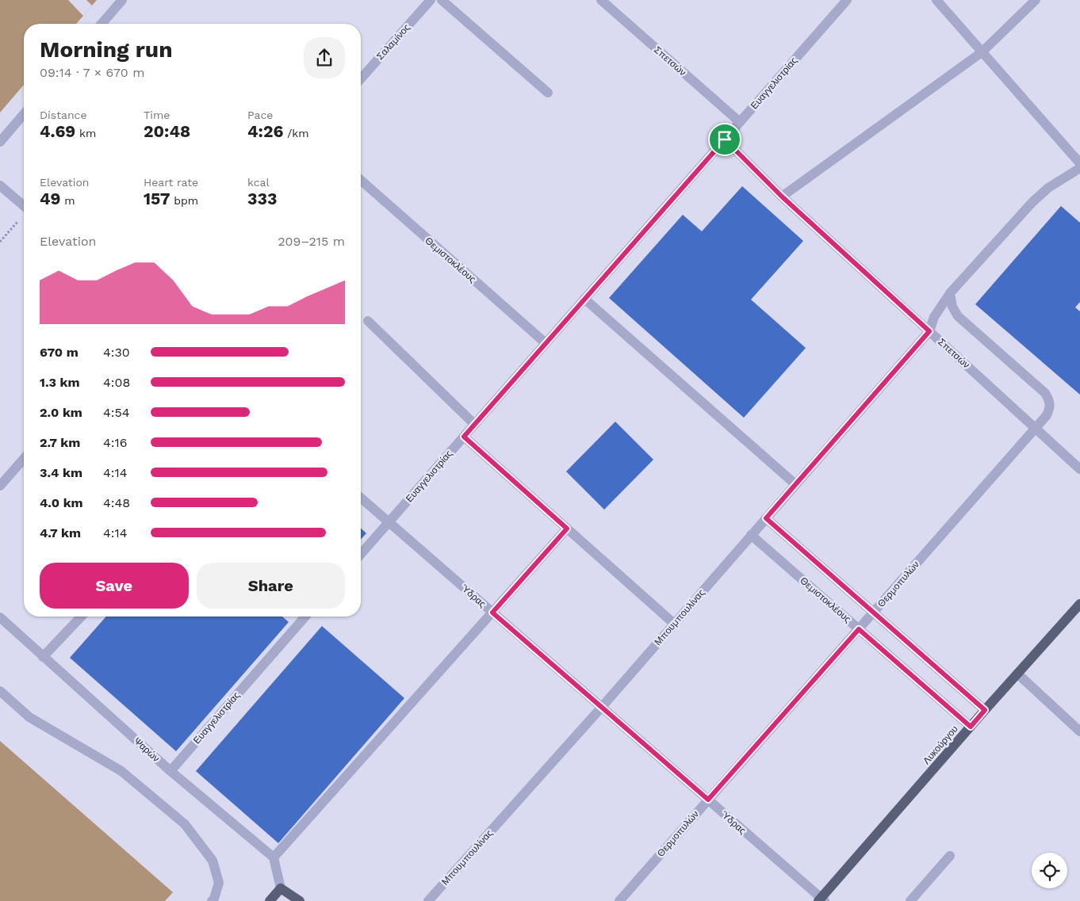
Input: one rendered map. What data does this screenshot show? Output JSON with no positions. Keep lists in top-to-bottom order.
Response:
{
  "streets": {
    "main road": ["Λυκούργου"],
    "street": [
      "Σαλαμίνος",
      "Σπετσών",
      "Ευαγγελιστρίας",
      "Θεμιστοκλέους",
      "Θερμοπυλών",
      "Ύδρας",
      "Μπουμπουλίνας",
      "Ψαρών"
    ]
  },
  "crossings": [
    ["Σπετσών", "Ευαγγελιστρίας"],
    ["Σπετσών", "Θερμοπυλών"],
    ["Σπετσών", "Μπουμπουλίνας"],
    ["Ευαγγελιστρίας", "Θεμιστοκλέους"],
    ["Ευαγγελιστρίας", "Ύδρας"],
    ["Ευαγγελιστρίας", "Ψαρών"],
    ["Θεμιστοκλέους", "Θερμοπυλών"],
    ["Θεμιστοκλέους", "Μπουμπουλίνας"],
    ["Θεμιστοκλέους", "Λυκούργου"],
    ["Θερμοπυλών", "Ύδρας"],
    ["Θερμοπυλών", "Μπουμπουλίνας"],
    ["Ύδρας", "Μπουμπουλίνας"],
    ["Ύδρας", "Λυκούργου"]
  ],
  "page": {
    "heading": ["Morning run", "09:14 · 7 × 670 m"],
    "stats": [
      ["Distance", "4.69 km"],
      ["Time", "20:48"],
      ["Pace", "4:26 /km"],
      ["Elevation", "49 m"],
      ["Heart rate", "157 bpm"],
      ["kcal", "333"]
    ],
    "chart": ["Elevation", "209–215 m"],
    "list": [
      {
        "name": "670 m",
        "note": "4:30"
      },
      {
        "name": "1.3 km",
        "note": "4:08"
      },
      {
        "name": "2.0 km",
        "note": "4:54"
      },
      {
        "name": "2.7 km",
        "note": "4:16"
      },
      {
        "name": "3.4 km",
        "note": "4:14"
      },
      {
        "name": "4.0 km",
        "note": "4:48"
      },
      {
        "name": "4.7 km",
        "note": "4:14"
      }
    ],
    "buttons": ["Save", "Share"]
  }
}
